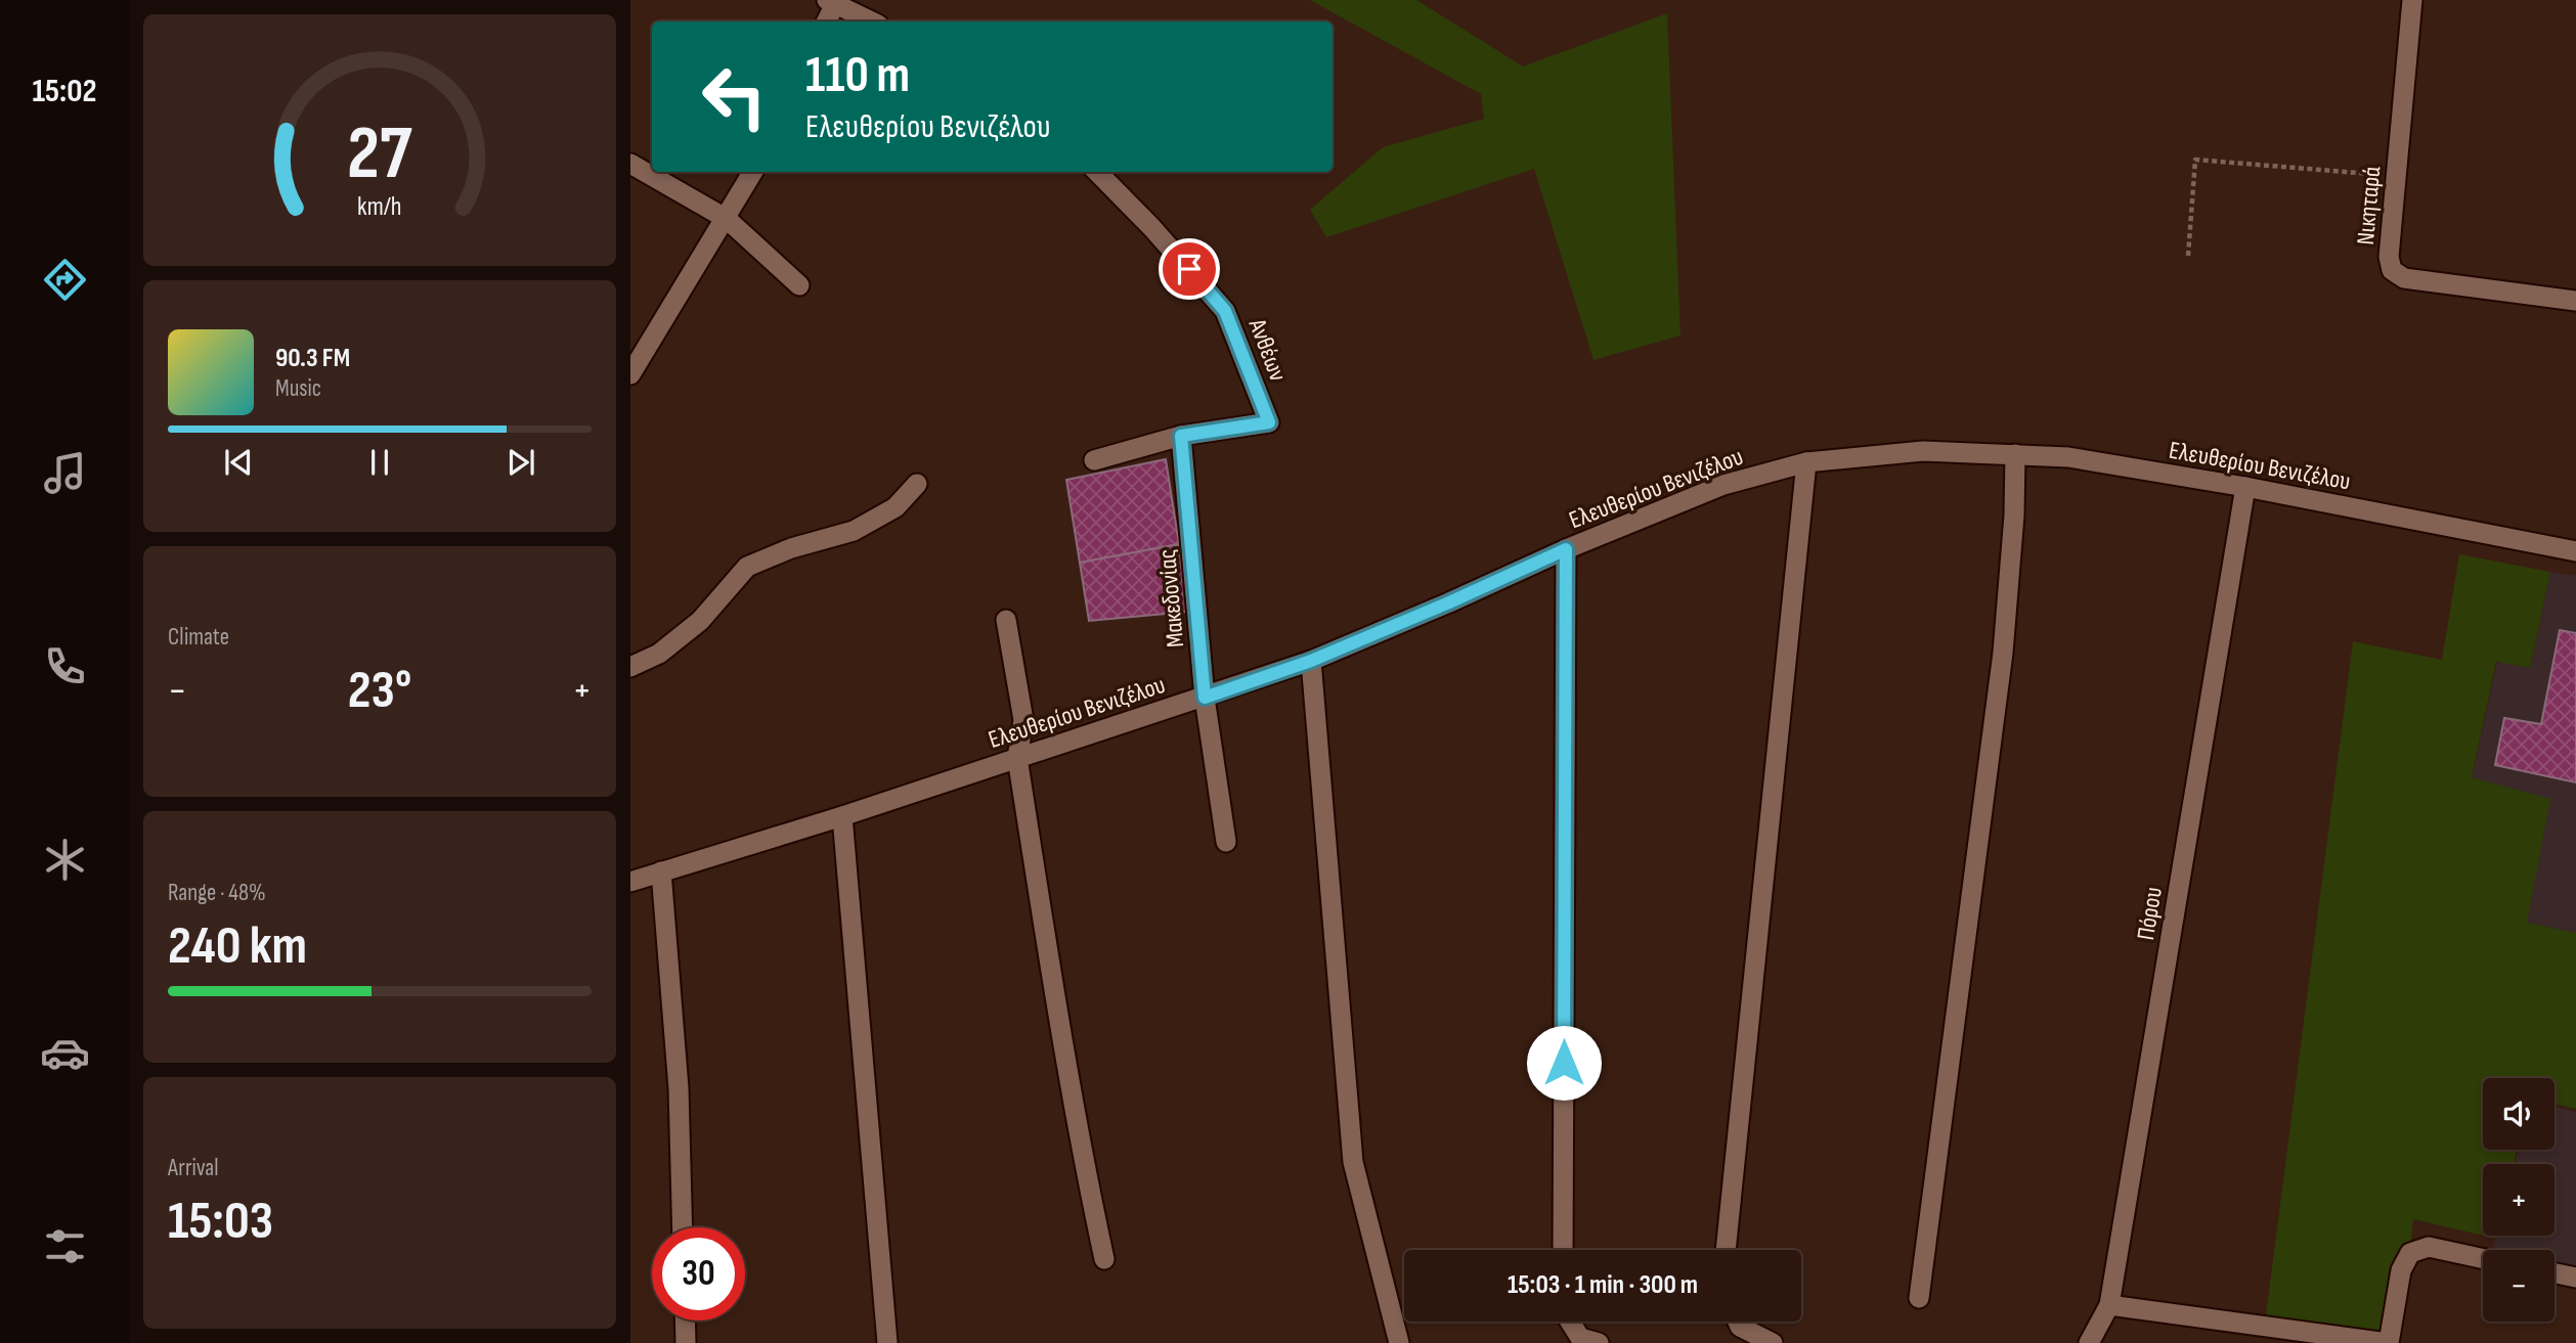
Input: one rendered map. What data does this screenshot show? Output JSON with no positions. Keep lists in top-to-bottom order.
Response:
{
  "streets": {
    "street": [
      "Νικηταρά",
      "Ανθέων",
      "Ελευθερίου Βενιζέλου",
      "Μακεδονίας",
      "Πόρου"
    ]
  },
  "crossings": [
    ["Ανθέων", "Μακεδονίας"],
    ["Ελευθερίου Βενιζέλου", "Μακεδονίας"],
    ["Ελευθερίου Βενιζέλου", "Πόρου"]
  ],
  "page": {
    "tabs": "15:02",
    "turn": ["110 m", "Ελευθερίου Βενιζέλου"],
    "song": ["90.3 FM", "Music"],
    "tile": [
      "Climate",
      ["Range · 48%", "240 km"],
      ["Arrival", "15:03"]
    ],
    "heat": ["−", "23°", "+"],
    "map_buttons": ["+", "−"],
    "limit": "30",
    "trip": "15:03 · 1 min · 300 m",
    "gauge": ["27", "km/h"]
  }
}
